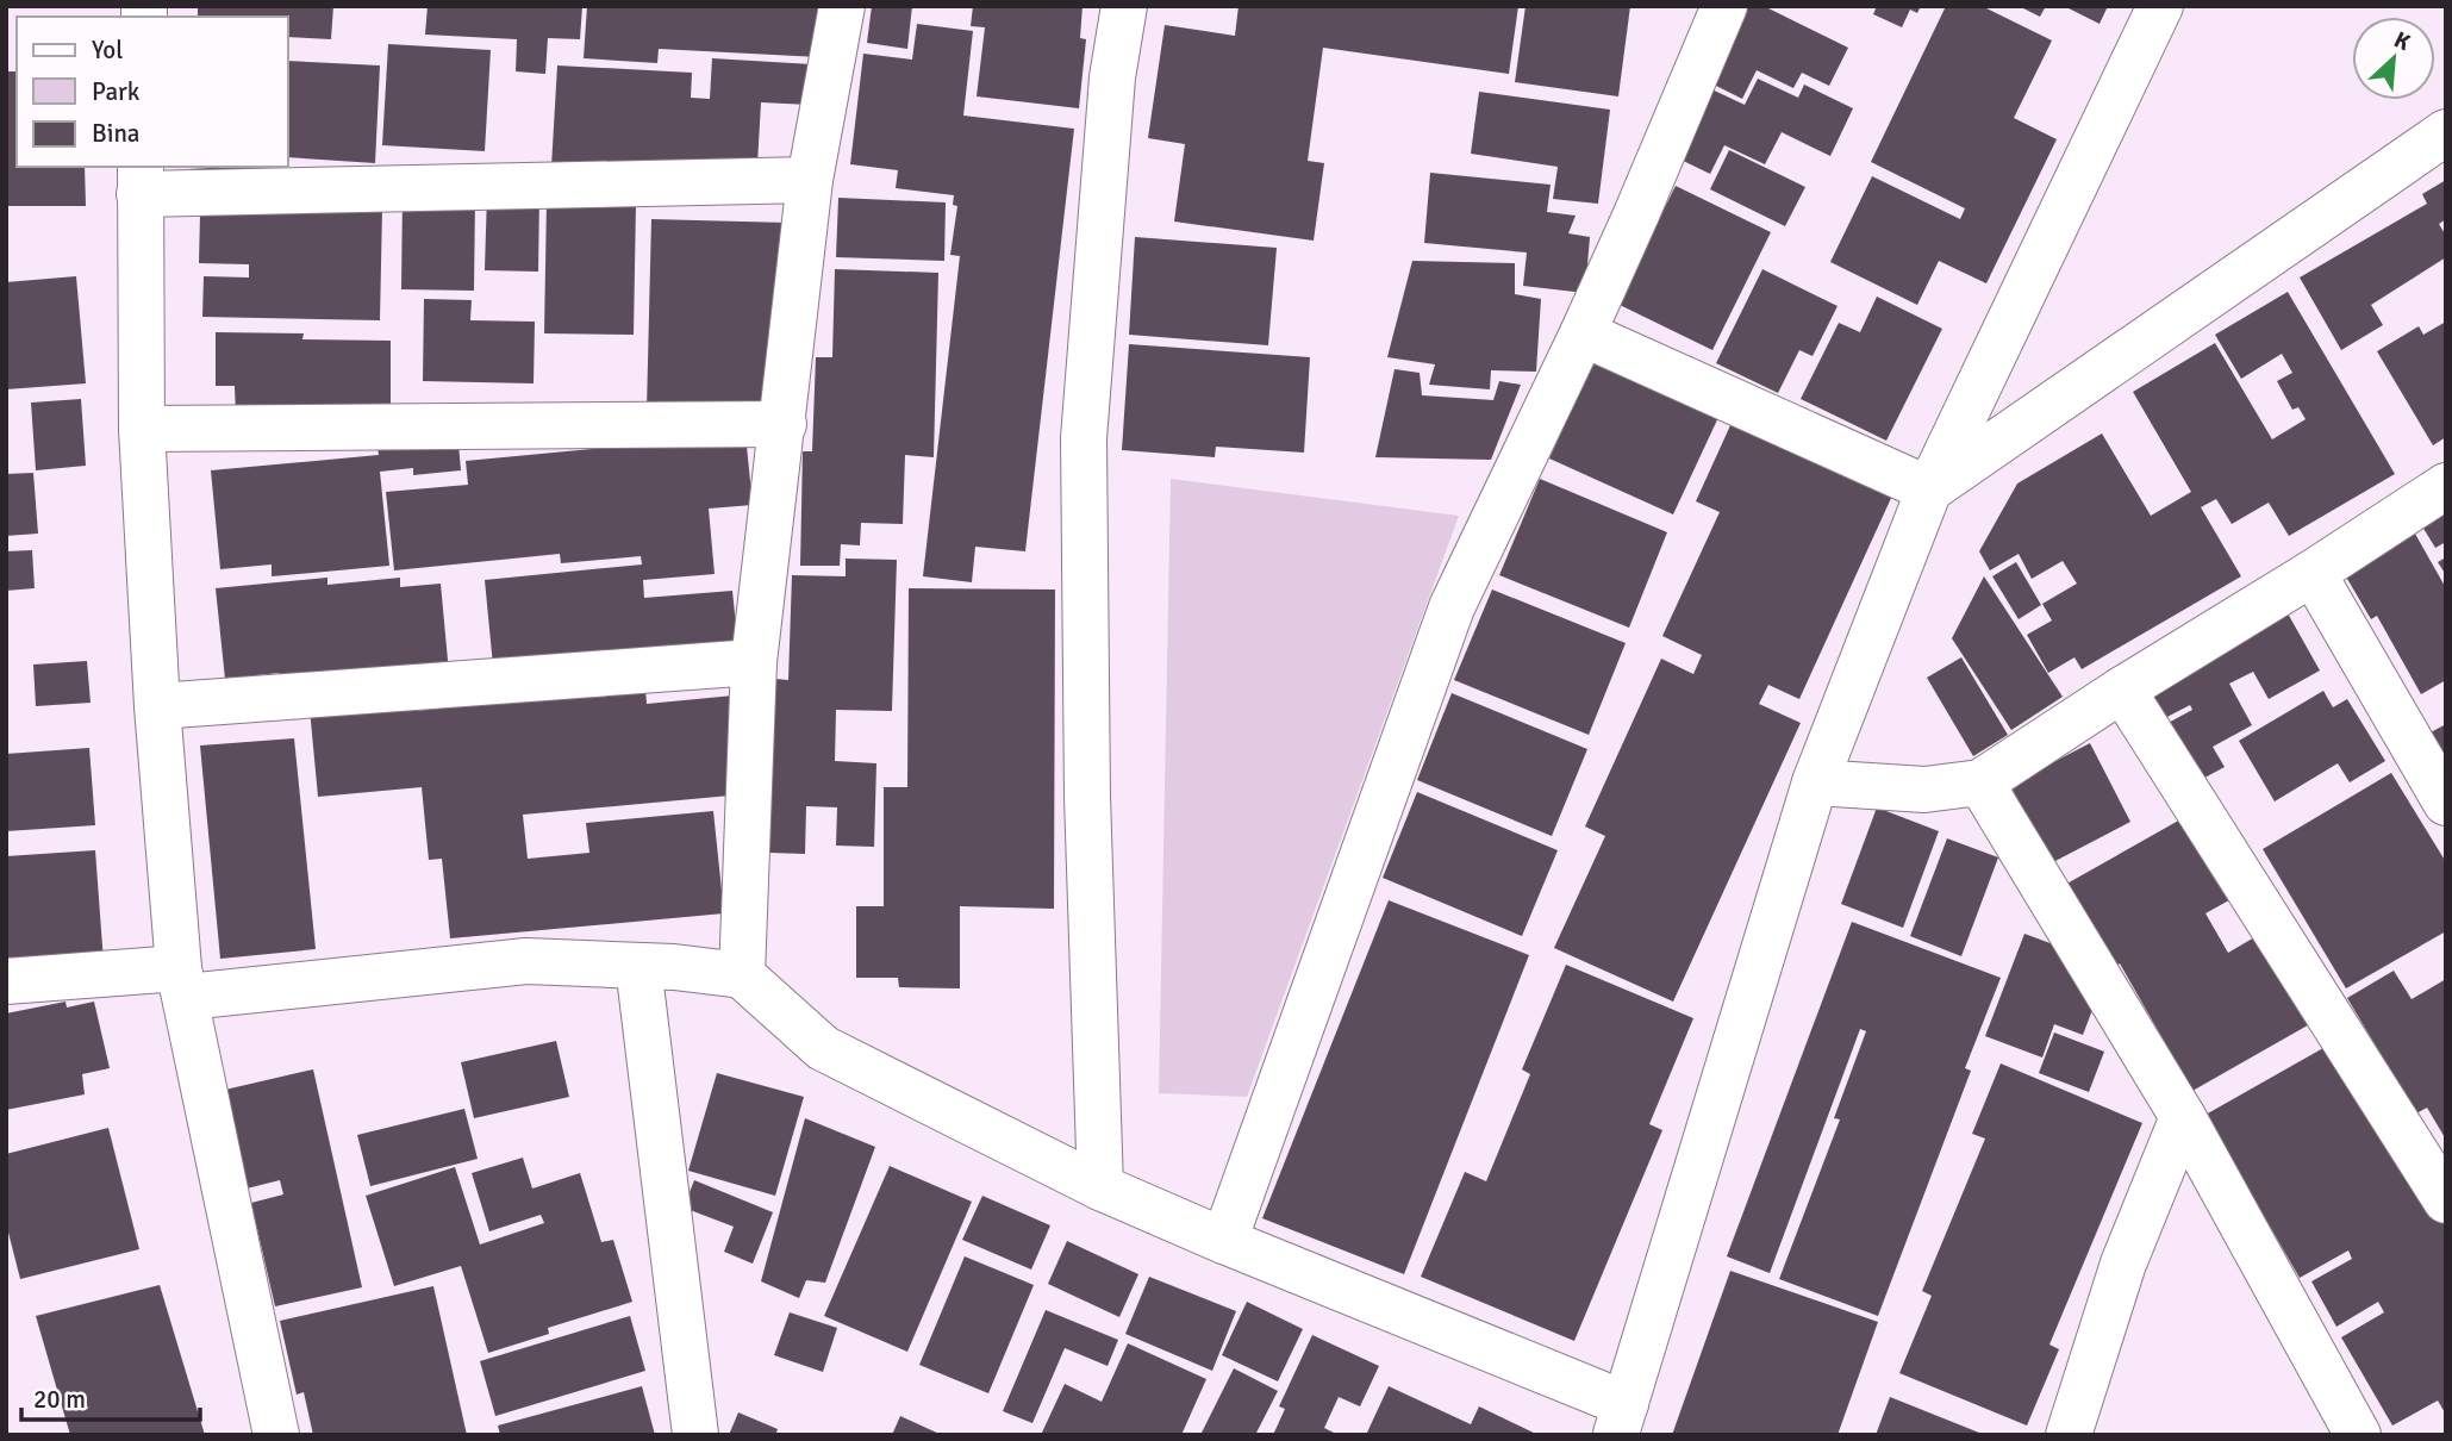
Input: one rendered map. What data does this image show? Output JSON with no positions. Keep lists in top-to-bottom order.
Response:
{
  "legend": ["Yol", "Park", "Bina"],
  "scale_bar": "20 m",
  "north": "top right"
}
